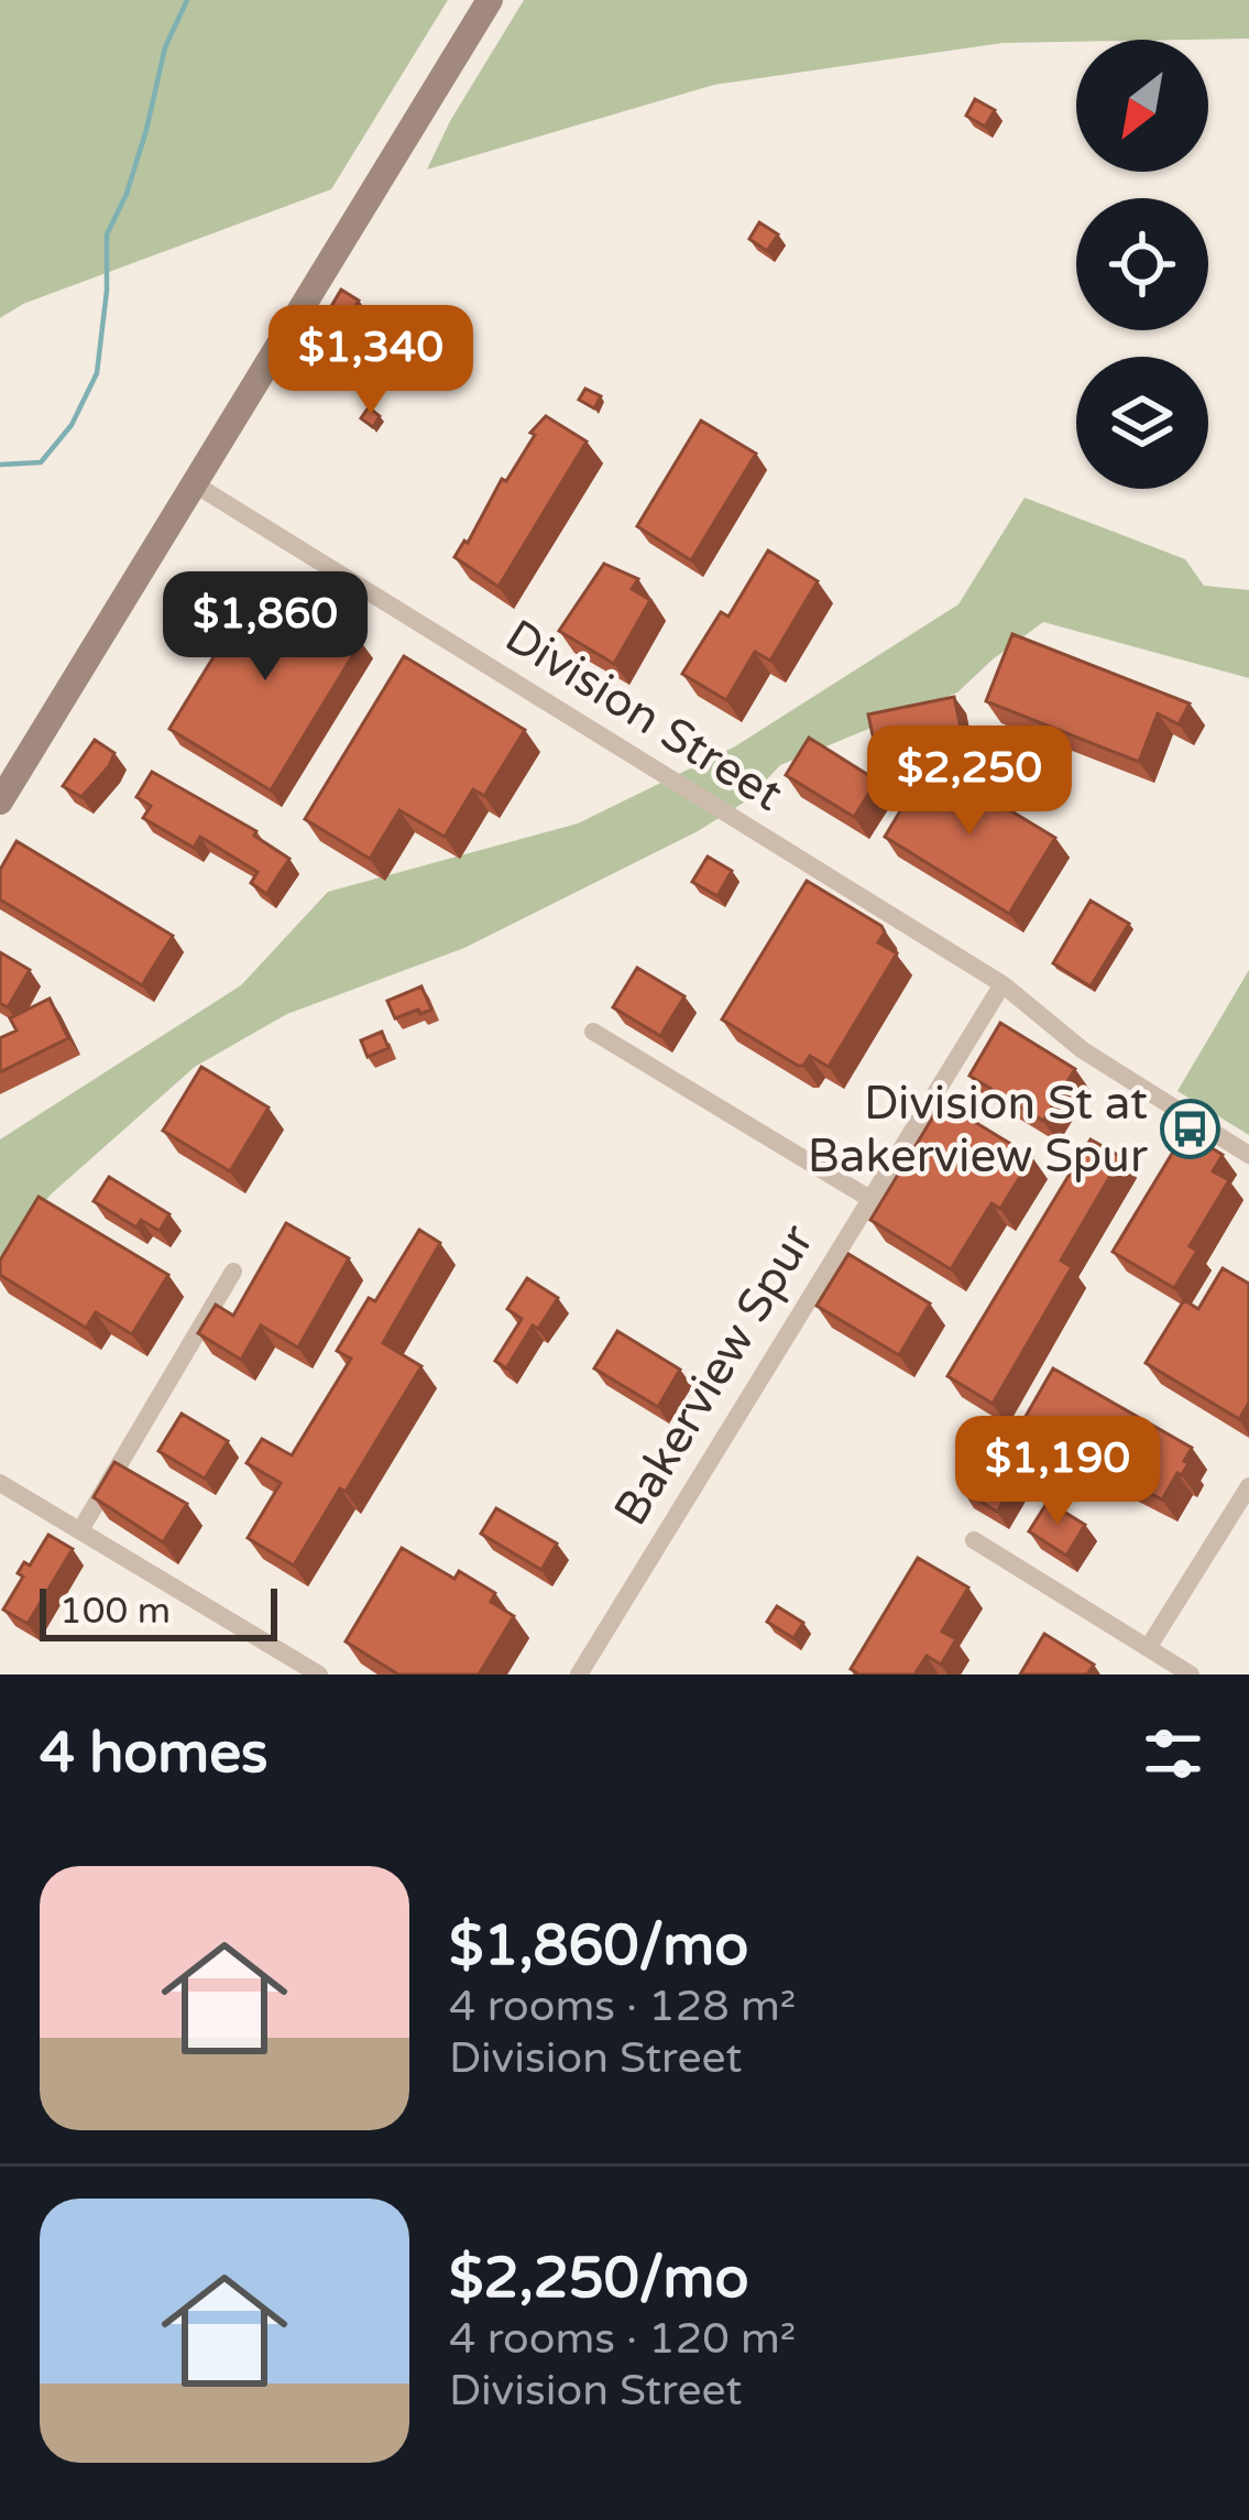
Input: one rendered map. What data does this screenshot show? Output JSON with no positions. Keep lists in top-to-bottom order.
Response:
{
  "streets": {
    "street": ["Division Street", "Bakerview Spur"]
  },
  "crossings": [
    ["Division Street", "Bakerview Spur"]
  ],
  "places": {
    "bus stop": ["Division St at Bakerview Spur"]
  },
  "scale_bar": "100 m",
  "north": "bottom left",
  "page": {
    "price": [
      "$1,340",
      "$1,860",
      "$2,250",
      "$1,190"
    ],
    "scale": "100 m",
    "heading": "4 homes",
    "list": [
      {
        "name": "$1,860/mo",
        "note": "4 rooms · 128 m² · Division Street"
      },
      {
        "name": "$2,250/mo",
        "note": "4 rooms · 120 m² · Division Street"
      }
    ]
  }
}
